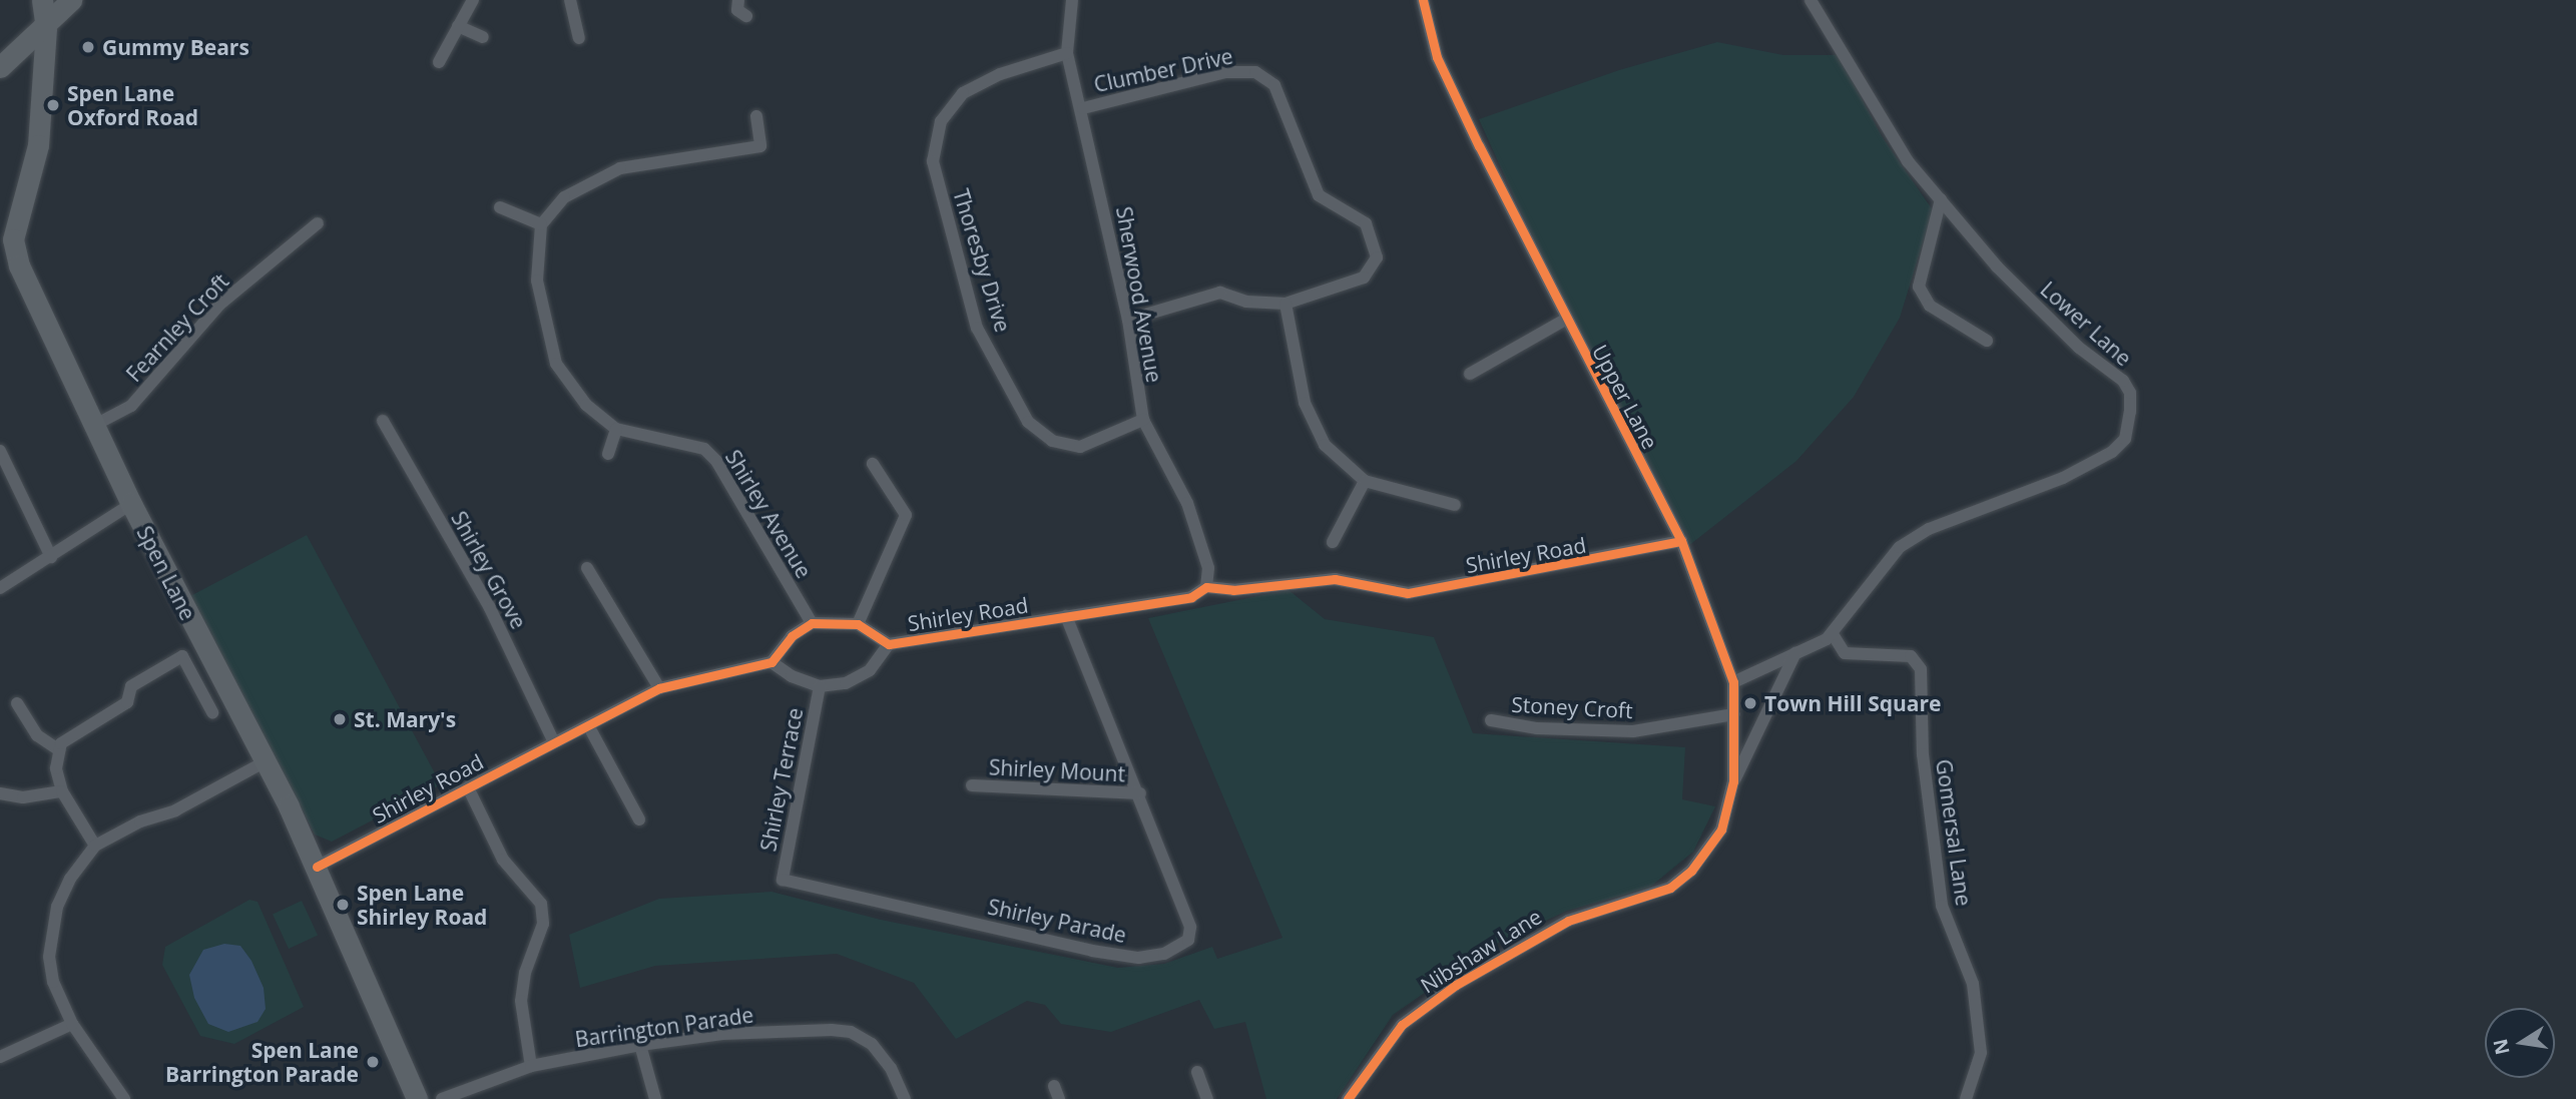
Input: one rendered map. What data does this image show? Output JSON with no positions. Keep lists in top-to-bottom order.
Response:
{
  "streets": {
    "main road": ["Spen Lane"],
    "street": [
      "Clumber Drive",
      "Thoresby Drive",
      "Sherwood Avenue",
      "Lower Lane",
      "Fearnley Croft",
      "Upper Lane",
      "Shirley Avenue",
      "Shirley Road",
      "Shirley Grove",
      "Stoney Croft",
      "Shirley Mount",
      "Shirley Terrace",
      "Gomersal Lane",
      "Shirley Parade",
      "Nibshaw Lane",
      "Barrington Parade"
    ]
  },
  "crossings": [
    ["Clumber Drive", "Sherwood Avenue"],
    ["Thoresby Drive", "Sherwood Avenue"],
    ["Sherwood Avenue", "Shirley Road"],
    ["Lower Lane", "Upper Lane"],
    ["Lower Lane", "Gomersal Lane"],
    ["Fearnley Croft", "Spen Lane"],
    ["Upper Lane", "Shirley Road"],
    ["Upper Lane", "Stoney Croft"],
    ["Upper Lane", "Nibshaw Lane"],
    ["Shirley Road", "Shirley Grove"],
    ["Shirley Road", "Spen Lane"],
    ["Shirley Road", "Shirley Terrace"],
    ["Shirley Road", "Shirley Parade"],
    ["Shirley Mount", "Shirley Parade"],
    ["Shirley Terrace", "Shirley Parade"]
  ],
  "places": [
    "Gummy Bears",
    "Spen Lane Oxford Road",
    "Town Hill Square",
    "St. Mary's",
    "Spen Lane Shirley Road",
    "Spen Lane Barrington Parade"
  ],
  "north": "left"
}
